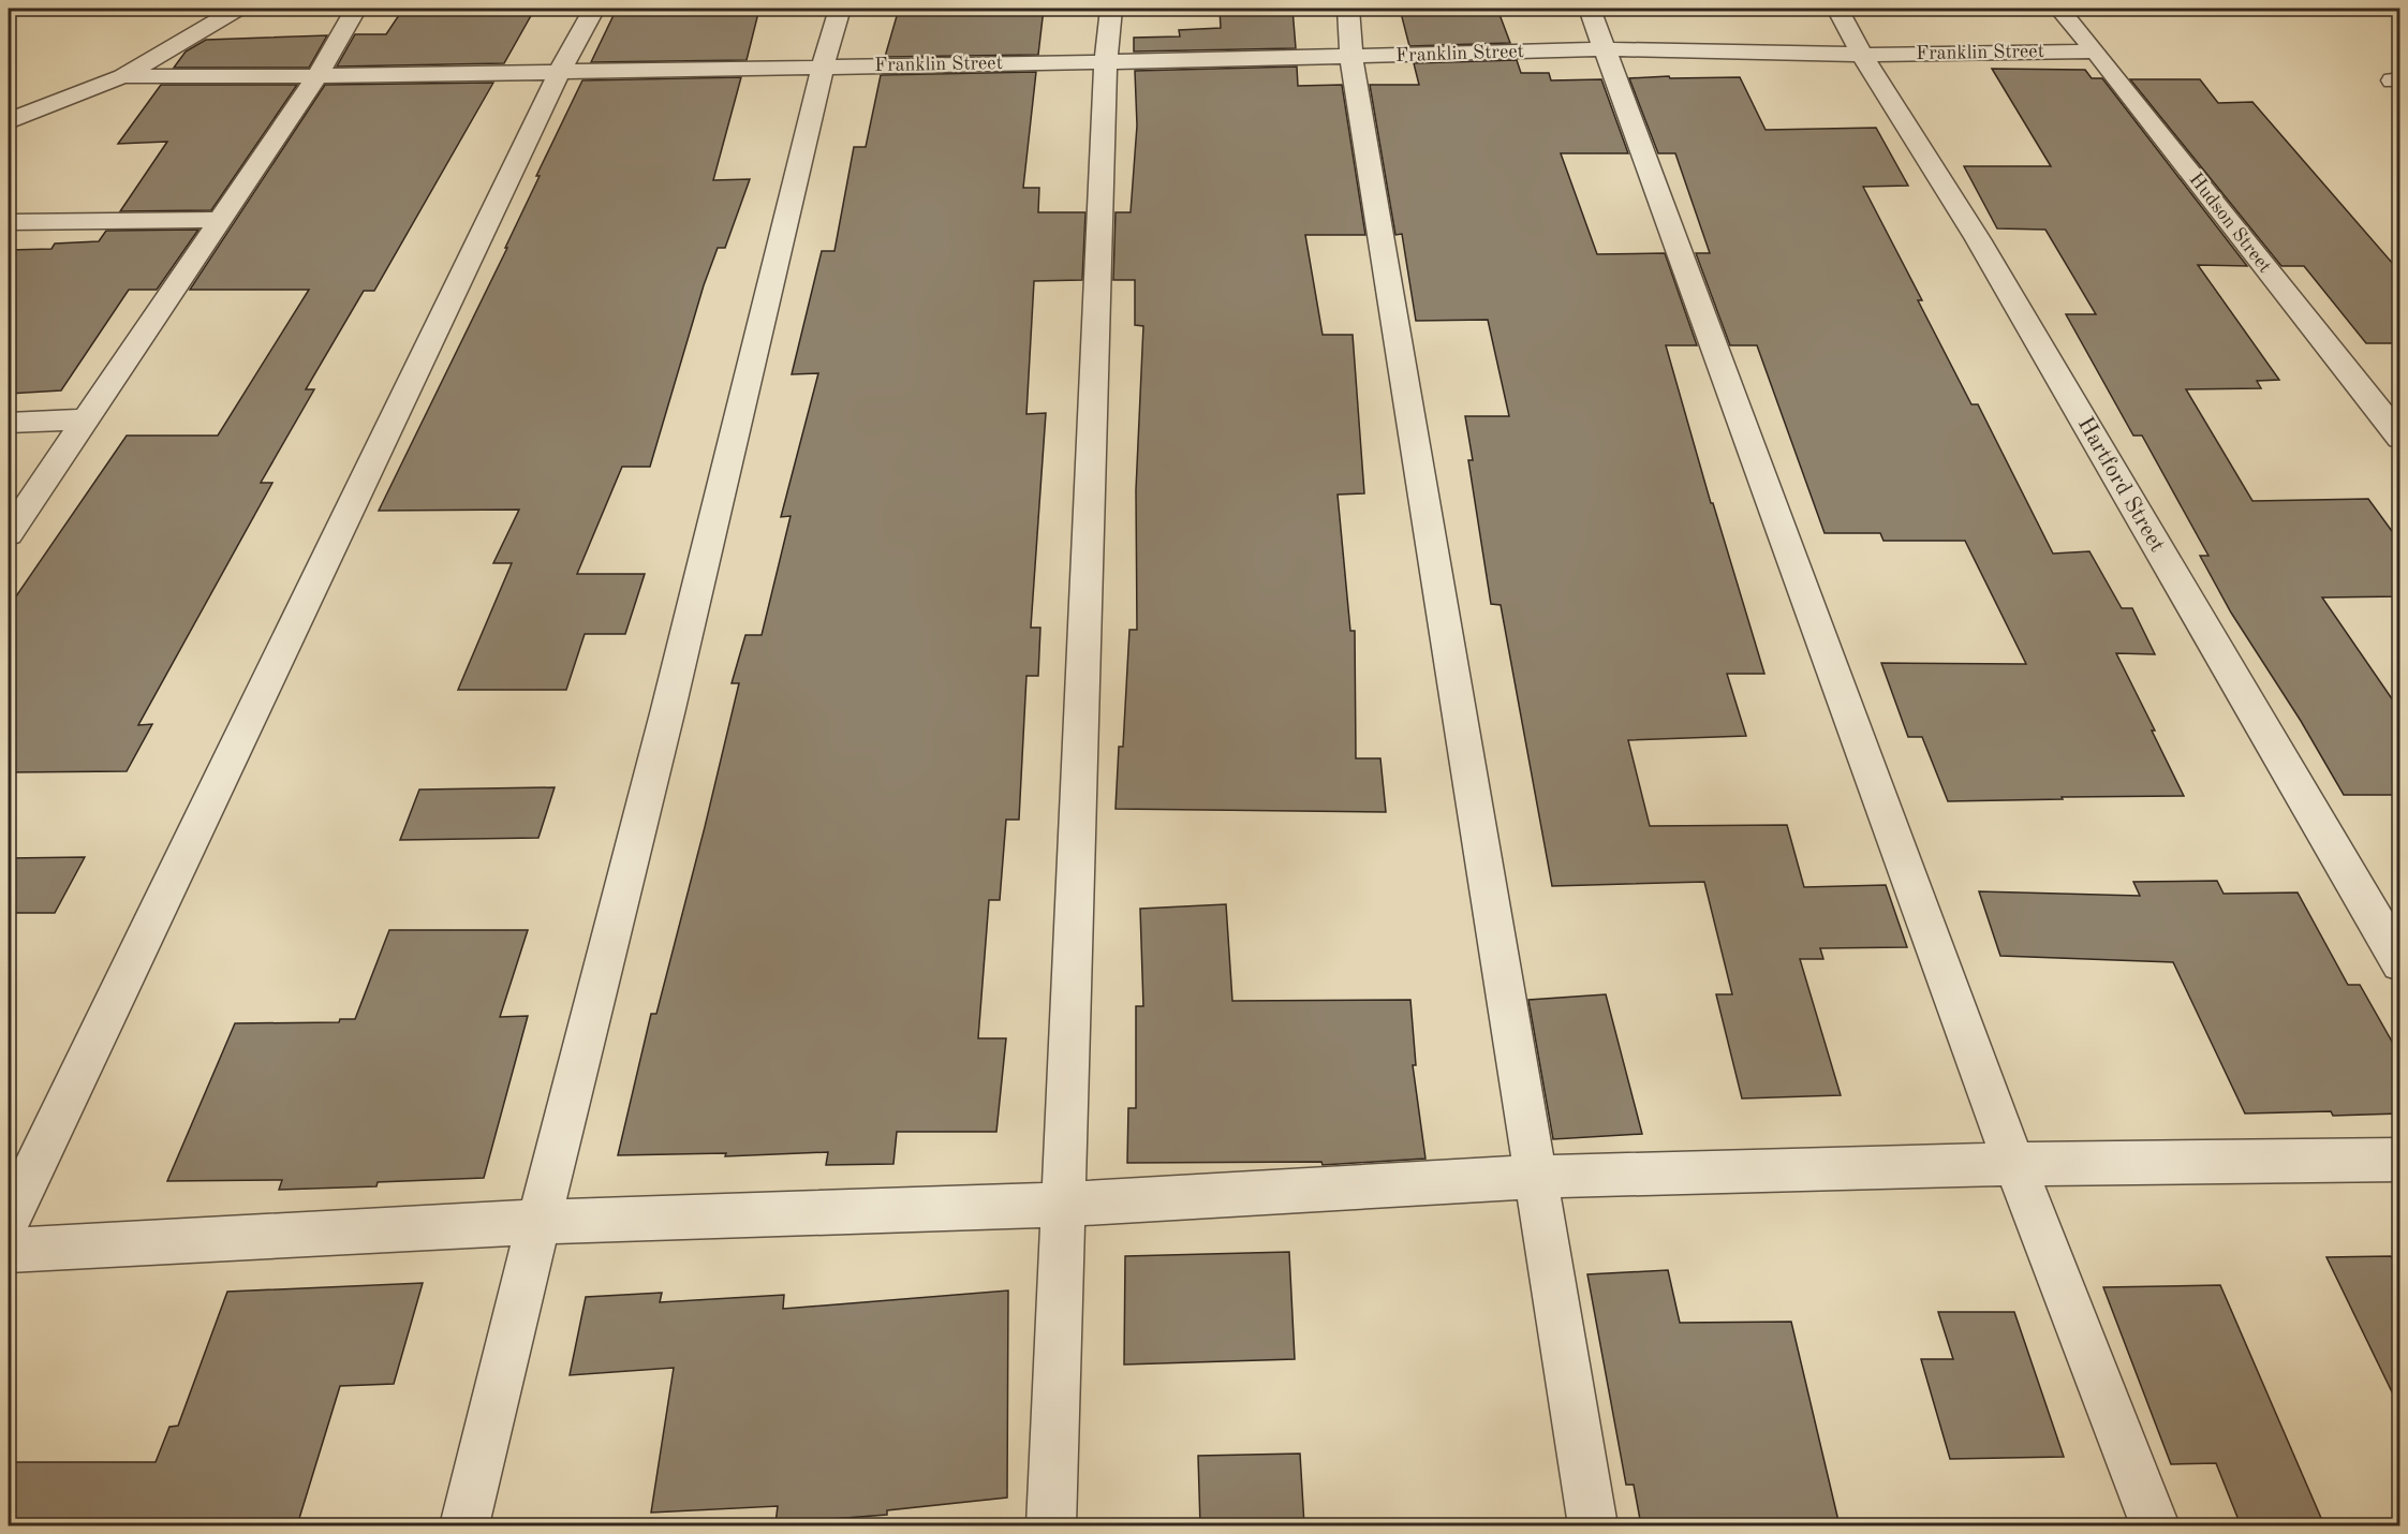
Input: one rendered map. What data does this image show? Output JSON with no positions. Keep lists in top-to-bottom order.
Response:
{
  "streets": {
    "street": ["Franklin Street", "Hudson Street", "Hartford Street"]
  },
  "crossings": [
    ["Franklin Street", "Hudson Street"],
    ["Franklin Street", "Hartford Street"]
  ]
}
